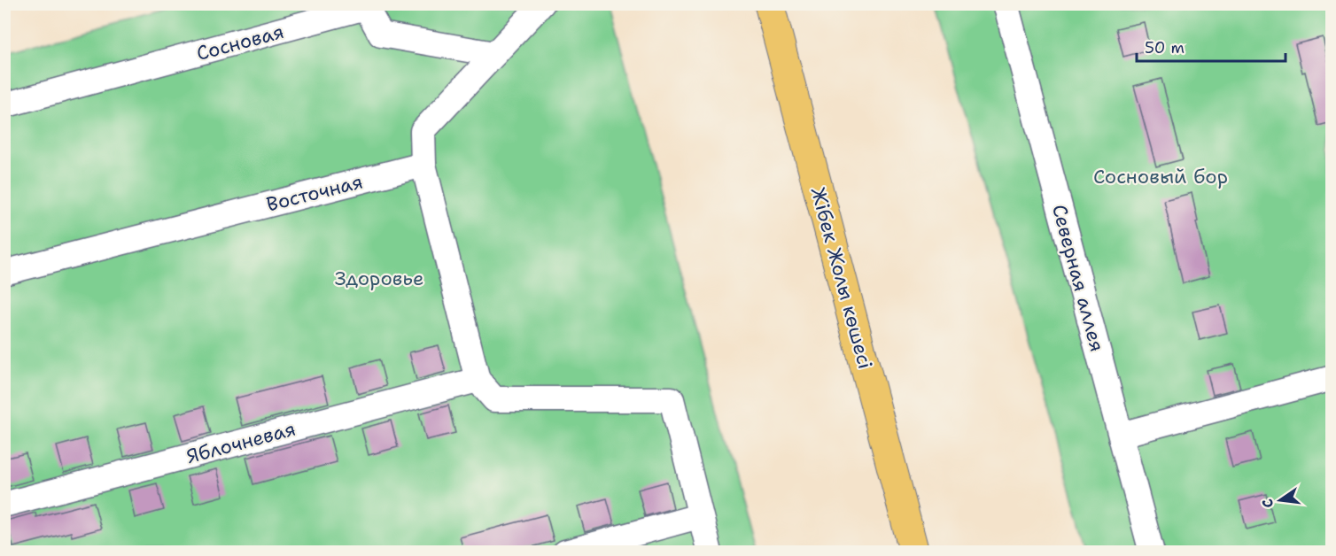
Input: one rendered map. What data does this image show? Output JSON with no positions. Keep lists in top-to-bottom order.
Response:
{
  "streets": {
    "highway": ["Жібек Жолы көшесі"],
    "street": [
      "Сосновая",
      "Восточная",
      "Северная аллея",
      "Яблочневая"
    ]
  },
  "parks": ["Сосновый бор", "Здоровье"],
  "scale_bar": "50 m",
  "north": "left"
}
